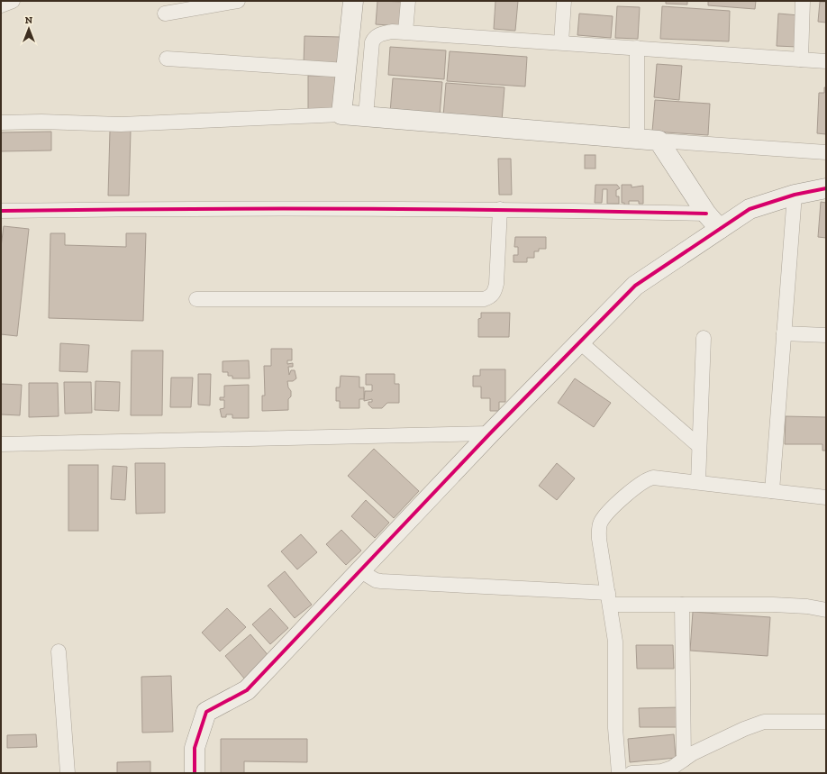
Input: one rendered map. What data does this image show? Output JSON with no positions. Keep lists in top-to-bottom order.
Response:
{
  "north": "top"
}
